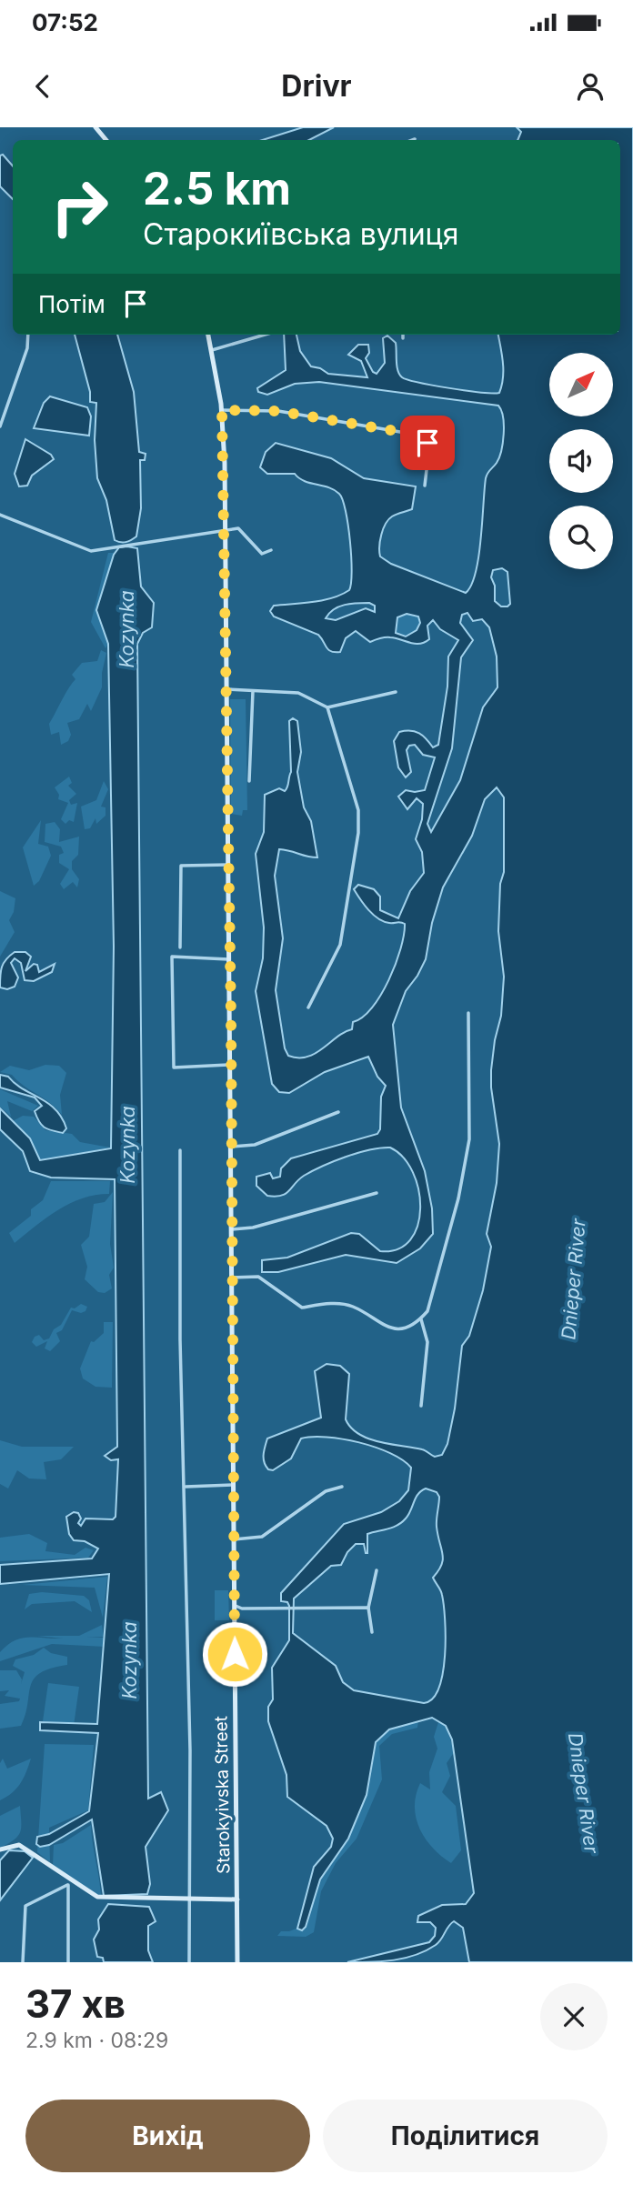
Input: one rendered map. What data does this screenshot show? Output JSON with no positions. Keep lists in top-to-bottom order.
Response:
{
  "streets": {
    "street": ["Starokyivska Street"]
  },
  "water": ["Kozynka", "Dnieper River"],
  "north": "top right",
  "page": {
    "status": "07:52",
    "header": "Drivr",
    "turn": ["2.5 km", "Старокиївська вулиця"],
    "then": "Потім",
    "heading": ["37 хв", "2.9 km · 08:29"],
    "buttons": ["Вихід", "Поділитися"]
  }
}
